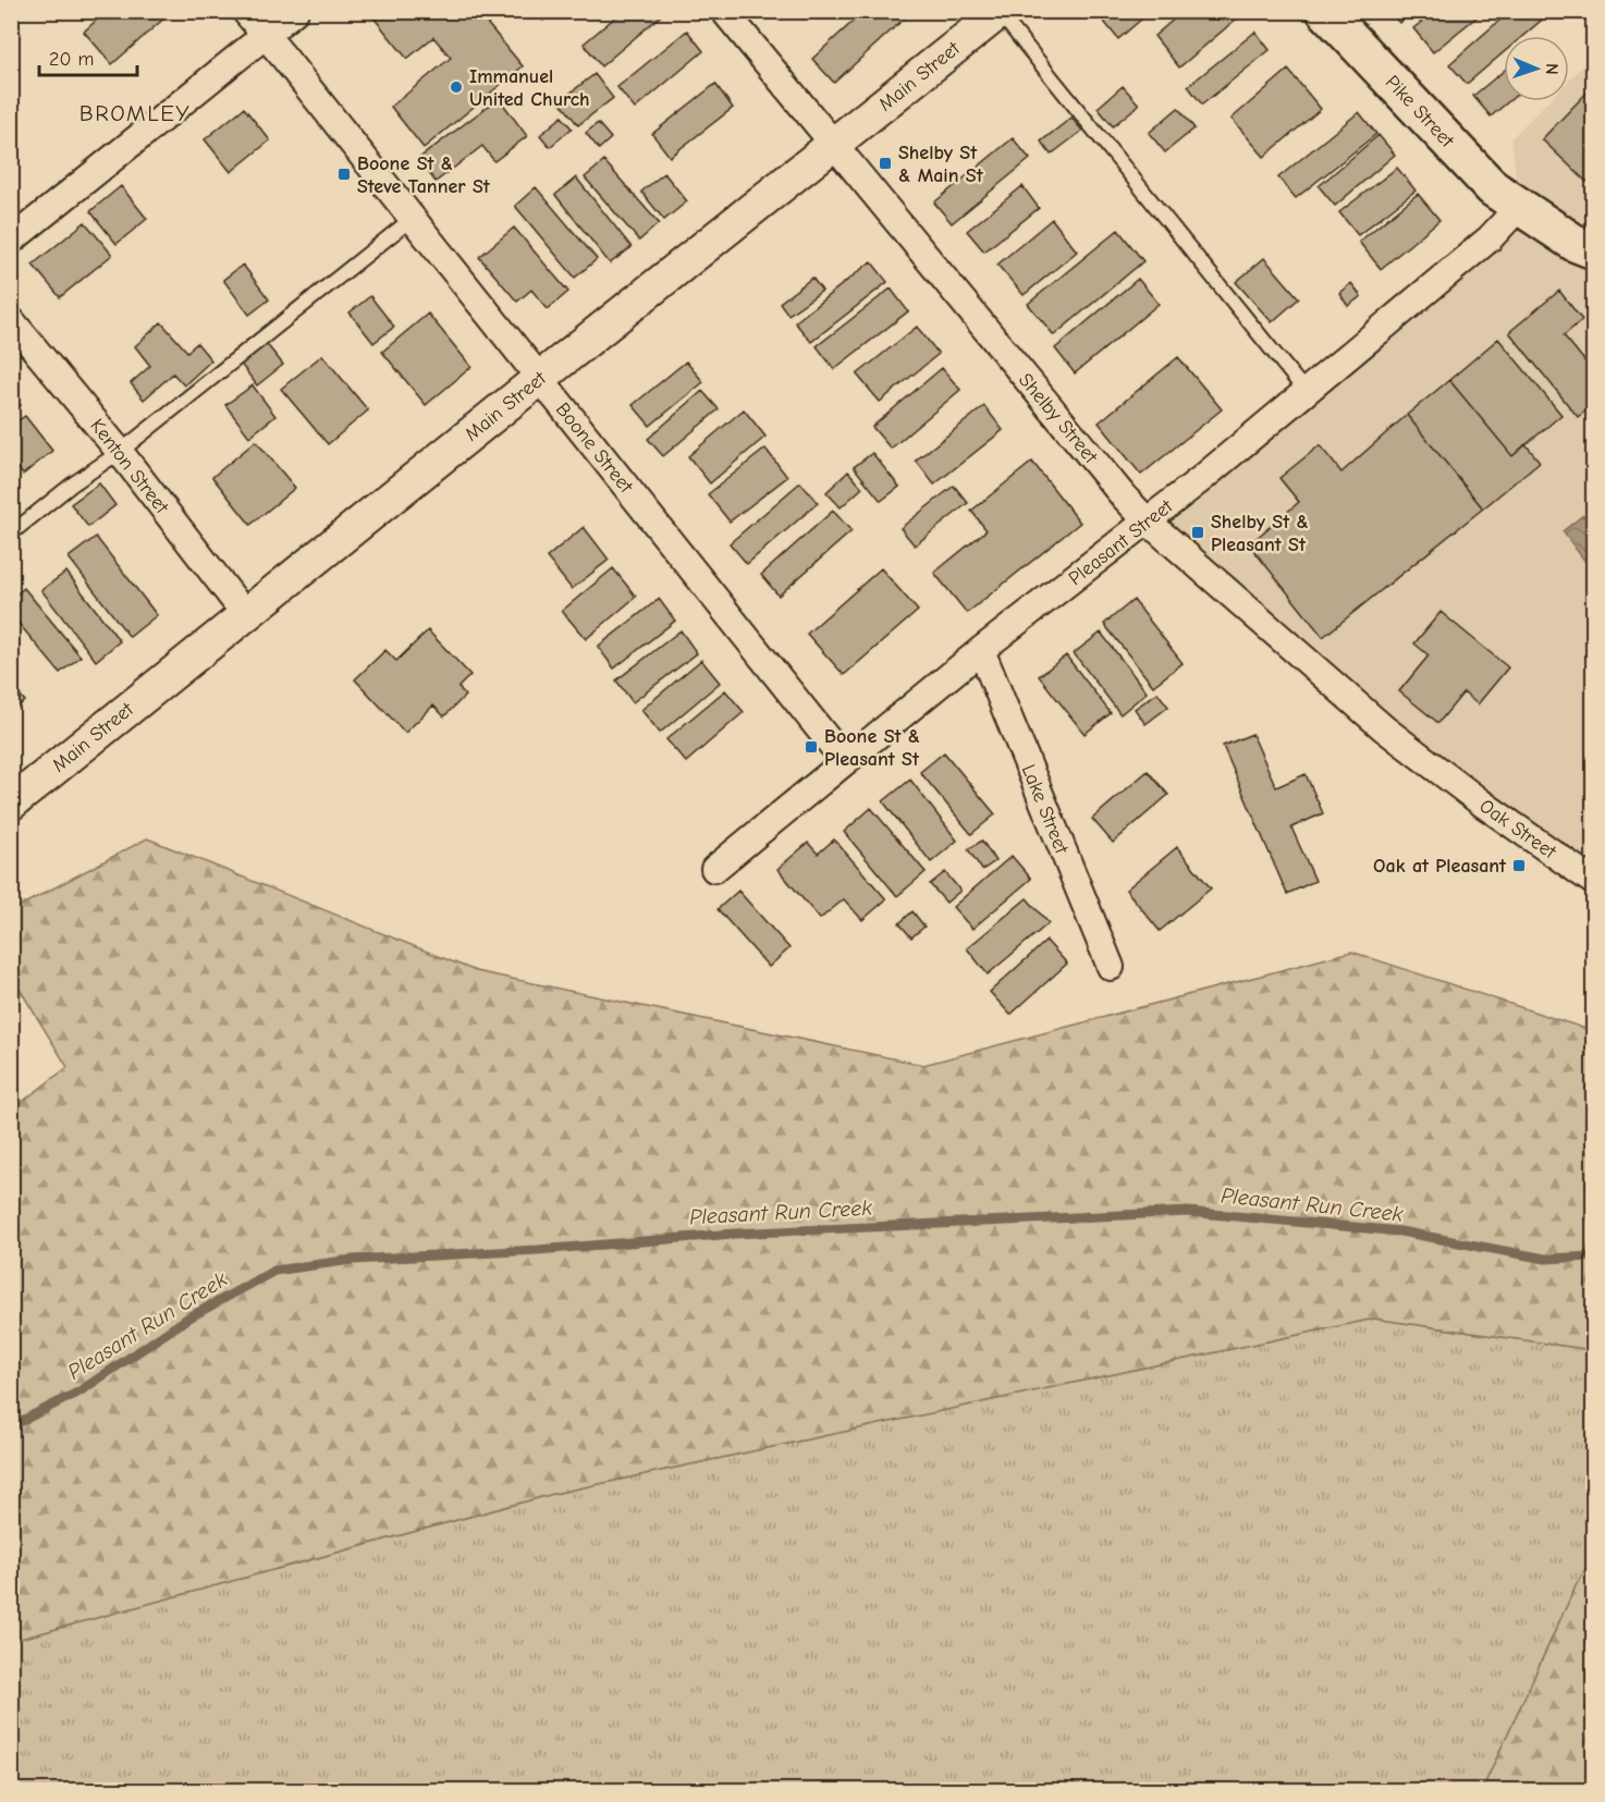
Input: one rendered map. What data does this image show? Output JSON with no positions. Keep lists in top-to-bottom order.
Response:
{
  "streets": {
    "main road": ["Pike Street"],
    "street": [
      "Main Street",
      "Shelby Street",
      "Boone Street",
      "Kenton Street",
      "Pleasant Street",
      "Lake Street",
      "Oak Street"
    ]
  },
  "crossings": [
    ["Main Street", "Shelby Street"],
    ["Main Street", "Boone Street"],
    ["Main Street", "Kenton Street"],
    ["Pike Street", "Pleasant Street"],
    ["Shelby Street", "Pleasant Street"],
    ["Shelby Street", "Oak Street"],
    ["Boone Street", "Pleasant Street"],
    ["Pleasant Street", "Lake Street"]
  ],
  "districts": ["BROMLEY"],
  "water": ["Pleasant Run Creek"],
  "places": {
    "other": ["Immanuel United Church"],
    "transit": [
      "Shelby St & Main St",
      "Boone St & Steve Tanner St",
      "Shelby St & Pleasant St",
      "Boone St & Pleasant St",
      "Oak at Pleasant"
    ]
  },
  "scale_bar": "20 m",
  "north": "right"
}
